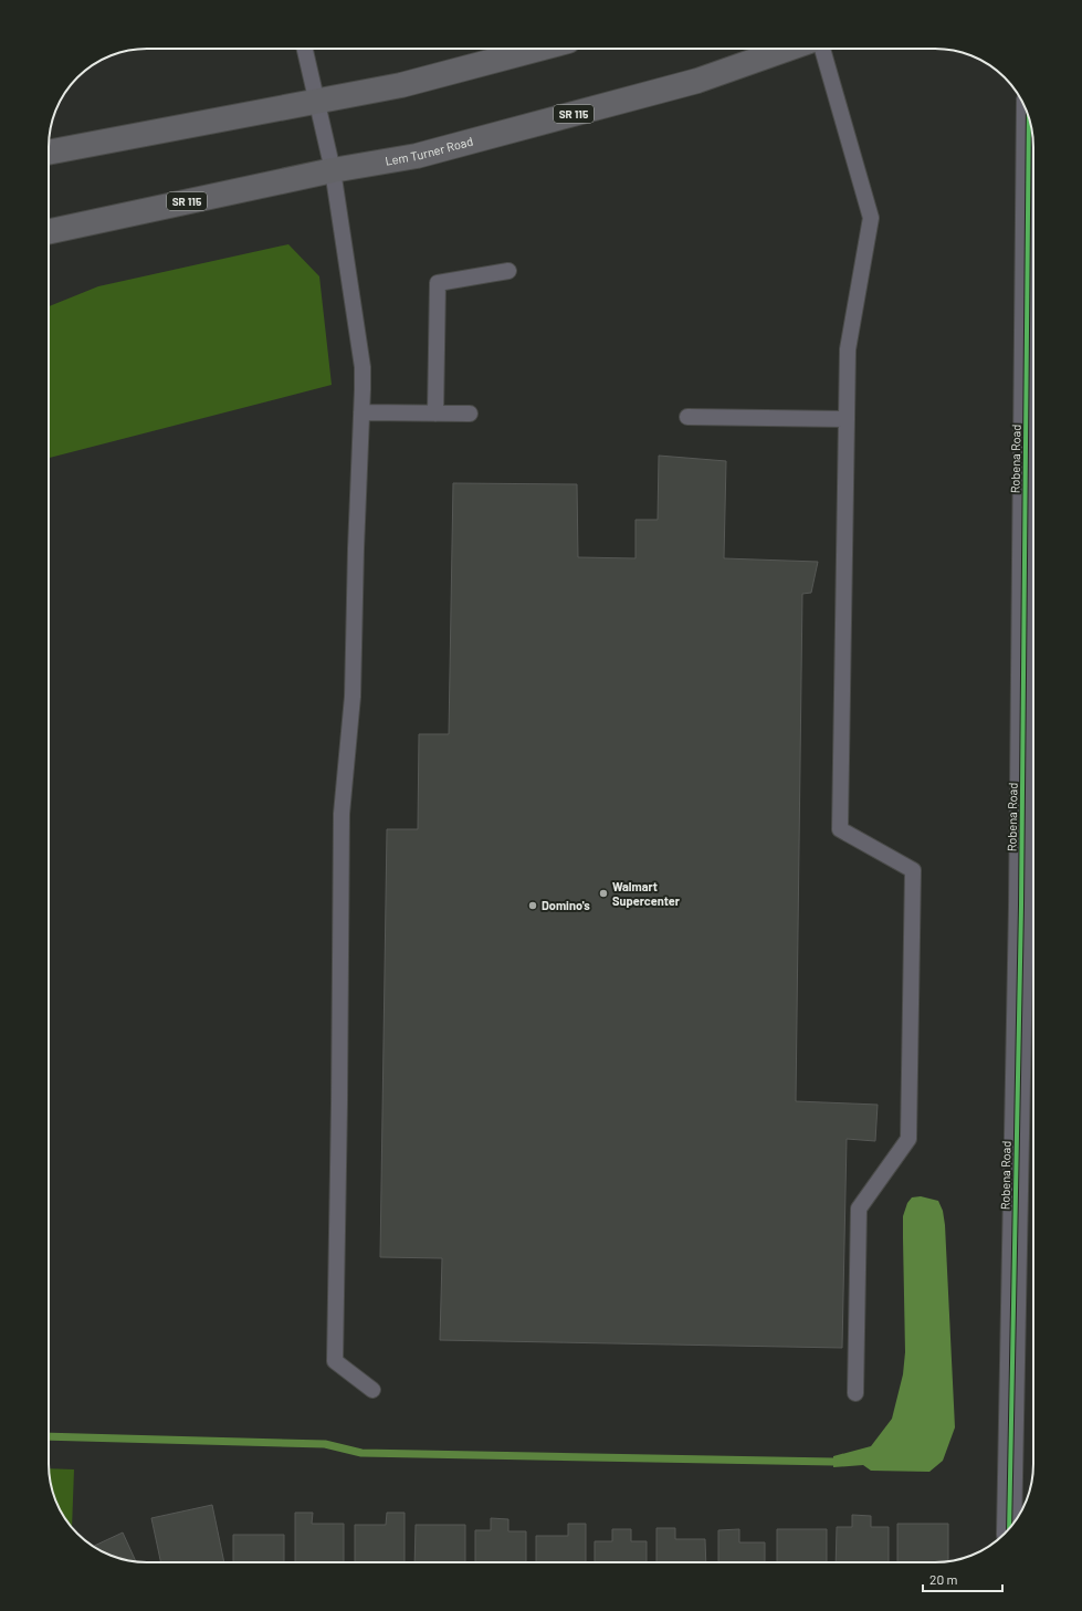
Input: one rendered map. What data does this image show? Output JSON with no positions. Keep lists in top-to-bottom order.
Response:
{
  "streets": {
    "main road": ["SR 115", "Lem Turner Road"],
    "street": ["Robena Road"]
  },
  "places": ["Walmart Supercenter", "Domino's"],
  "scale_bar": "20 m"
}
